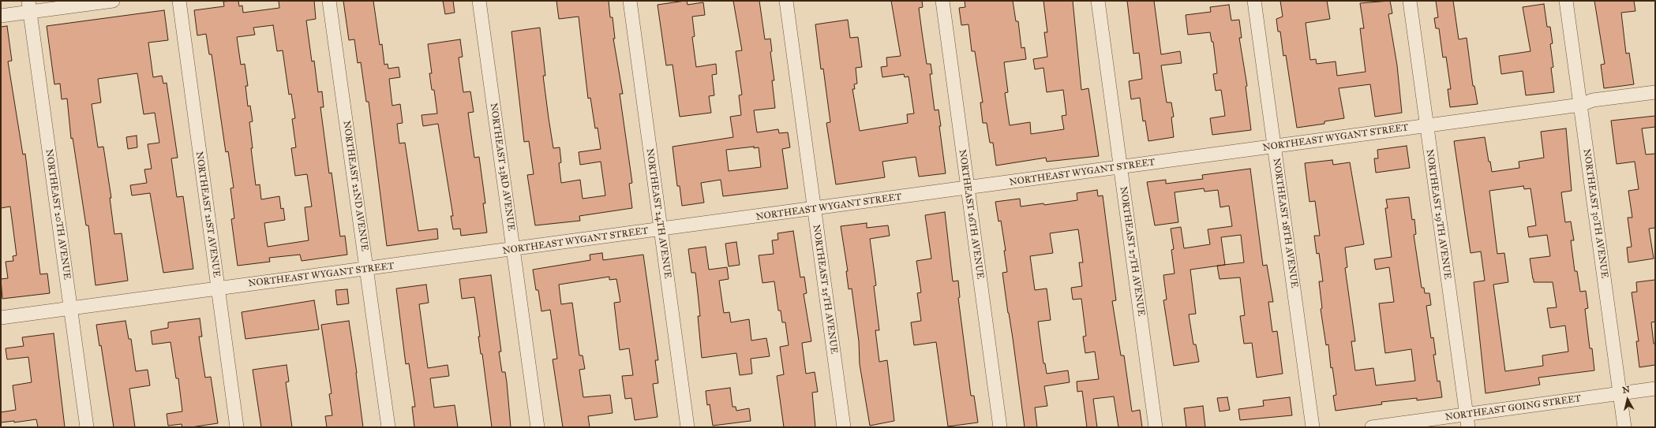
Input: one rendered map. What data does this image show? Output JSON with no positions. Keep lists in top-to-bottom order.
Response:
{
  "streets": {
    "street": [
      "NORTHEAST WYGANT STREET",
      "NORTHEAST 23RD AVENUE",
      "NORTHEAST 22ND AVENUE",
      "NORTHEAST 24TH AVENUE",
      "NORTHEAST 30TH AVENUE",
      "NORTHEAST 20TH AVENUE",
      "NORTHEAST 21ST AVENUE",
      "NORTHEAST 26TH AVENUE",
      "NORTHEAST 29TH AVENUE",
      "NORTHEAST 28TH AVENUE",
      "NORTHEAST 27TH AVENUE",
      "NORTHEAST 25TH AVENUE",
      "NORTHEAST GOING STREET"
    ]
  },
  "crossings": [
    ["NORTHEAST WYGANT STREET", "NORTHEAST 23RD AVENUE"],
    ["NORTHEAST WYGANT STREET", "NORTHEAST 22ND AVENUE"],
    ["NORTHEAST WYGANT STREET", "NORTHEAST 24TH AVENUE"],
    ["NORTHEAST WYGANT STREET", "NORTHEAST 30TH AVENUE"],
    ["NORTHEAST WYGANT STREET", "NORTHEAST 20TH AVENUE"],
    ["NORTHEAST WYGANT STREET", "NORTHEAST 21ST AVENUE"],
    ["NORTHEAST WYGANT STREET", "NORTHEAST 26TH AVENUE"],
    ["NORTHEAST WYGANT STREET", "NORTHEAST 29TH AVENUE"],
    ["NORTHEAST WYGANT STREET", "NORTHEAST 28TH AVENUE"],
    ["NORTHEAST WYGANT STREET", "NORTHEAST 27TH AVENUE"],
    ["NORTHEAST WYGANT STREET", "NORTHEAST 25TH AVENUE"],
    ["NORTHEAST 30TH AVENUE", "NORTHEAST GOING STREET"],
    ["NORTHEAST 29TH AVENUE", "NORTHEAST GOING STREET"]
  ],
  "north": "top"
}
